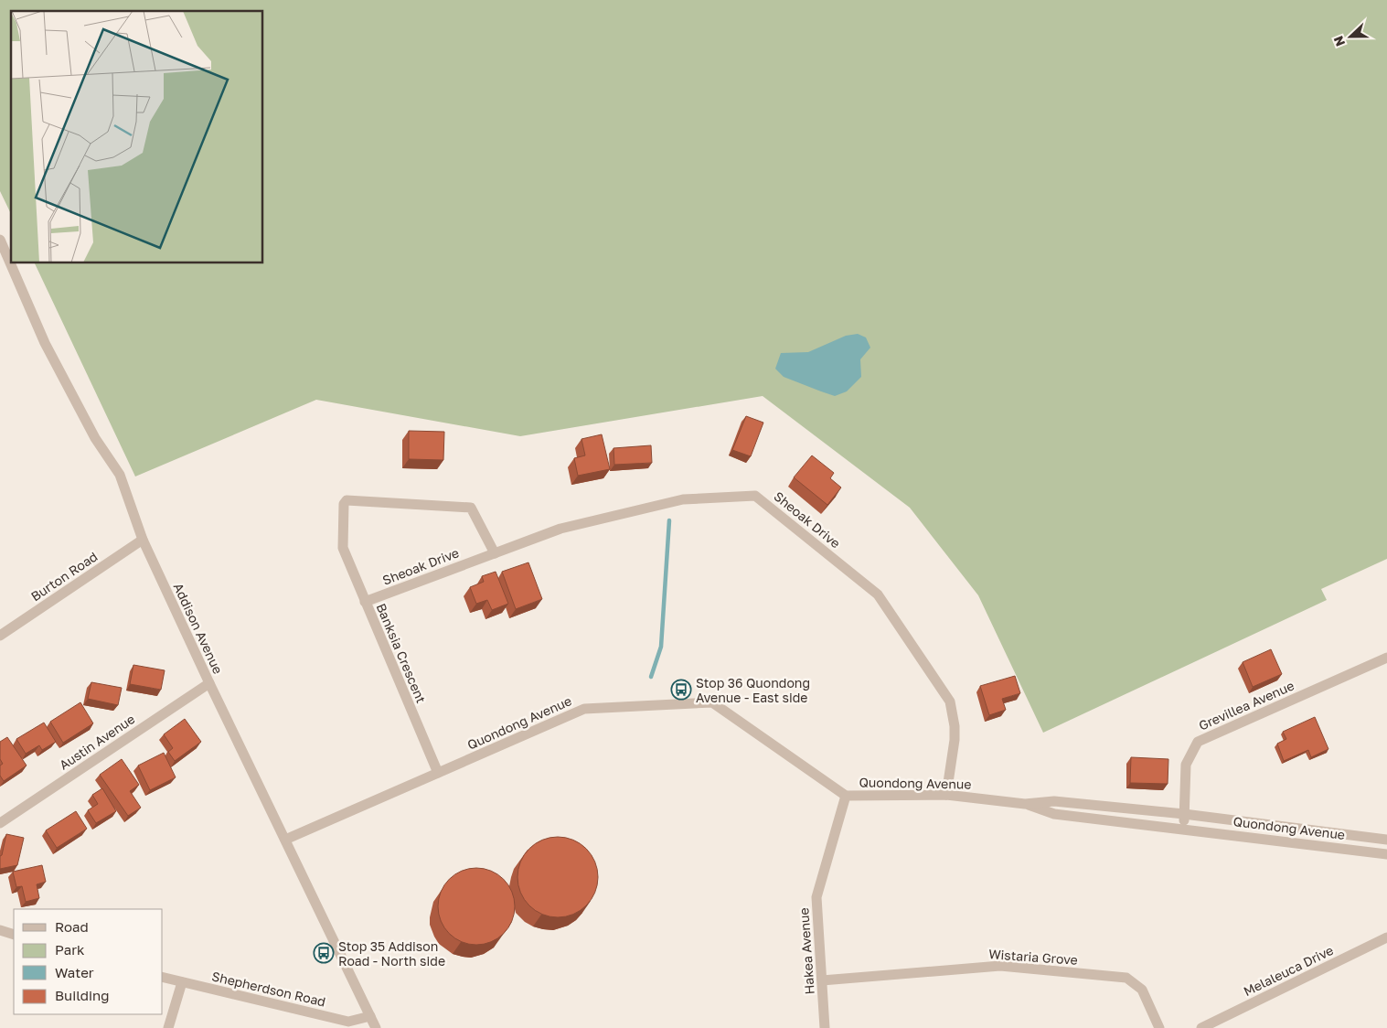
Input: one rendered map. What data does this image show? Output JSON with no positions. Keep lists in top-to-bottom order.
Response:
{
  "streets": {
    "street": [
      "Sheoak Drive",
      "Burton Road",
      "Addison Avenue",
      "Banksia Crescent",
      "Grevillea Avenue",
      "Quondong Avenue",
      "Austin Avenue",
      "Hakea Avenue",
      "Wistaria Grove",
      "Melaleuca Drive",
      "Shepherdson Road"
    ]
  },
  "crossings": [
    ["Sheoak Drive", "Banksia Crescent"],
    ["Sheoak Drive", "Quondong Avenue"],
    ["Burton Road", "Addison Avenue"],
    ["Addison Avenue", "Quondong Avenue"],
    ["Addison Avenue", "Austin Avenue"],
    ["Addison Avenue", "Shepherdson Road"],
    ["Banksia Crescent", "Quondong Avenue"],
    ["Grevillea Avenue", "Quondong Avenue"],
    ["Quondong Avenue", "Hakea Avenue"],
    ["Hakea Avenue", "Wistaria Grove"]
  ],
  "places": {
    "bus stop": ["Stop 36 Quondong Avenue - East side", "Stop 35 Addison Road - North side"]
  },
  "legend": [
    "Road",
    "Park",
    "Water",
    "Building"
  ],
  "north": "left"
}
